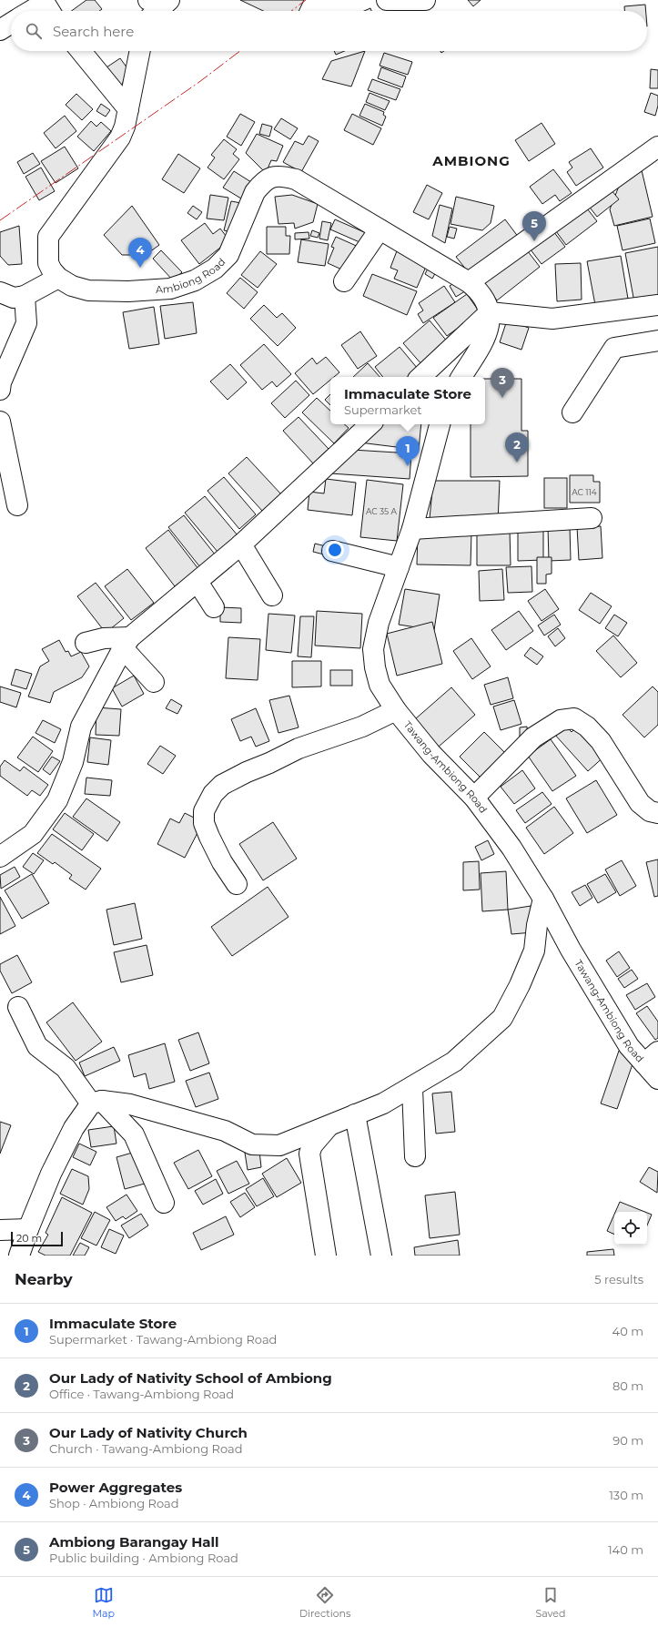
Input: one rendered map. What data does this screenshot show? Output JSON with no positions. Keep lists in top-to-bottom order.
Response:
{
  "streets": {
    "street": ["Ambiong Road", "Tawang-Ambiong Road"]
  },
  "districts": ["AMBIONG"],
  "house_numbers": ["AC 114", "AC 35 A"],
  "scale_bar": "20 m",
  "page": {
    "search": "Search here",
    "pins": [
      "5",
      "4",
      "3",
      "2",
      "1"
    ],
    "popup": ["Immaculate Store", "Supermarket"],
    "scale": "20 m",
    "heading": ["Nearby", "5 results"],
    "list": [
      {
        "mark": "1",
        "name": "Immaculate Store",
        "note": "Supermarket · Tawang-Ambiong Road",
        "value": "40 m"
      },
      {
        "mark": "2",
        "name": "Our Lady of Nativity School of Ambiong",
        "note": "Office · Tawang-Ambiong Road",
        "value": "80 m"
      },
      {
        "mark": "3",
        "name": "Our Lady of Nativity Church",
        "note": "Church · Tawang-Ambiong Road",
        "value": "90 m"
      },
      {
        "mark": "4",
        "name": "Power Aggregates",
        "note": "Shop · Ambiong Road",
        "value": "130 m"
      },
      {
        "mark": "5",
        "name": "Ambiong Barangay Hall",
        "note": "Public building · Ambiong Road",
        "value": "140 m"
      }
    ],
    "nav": ["Map", "Directions", "Saved"]
  }
}
